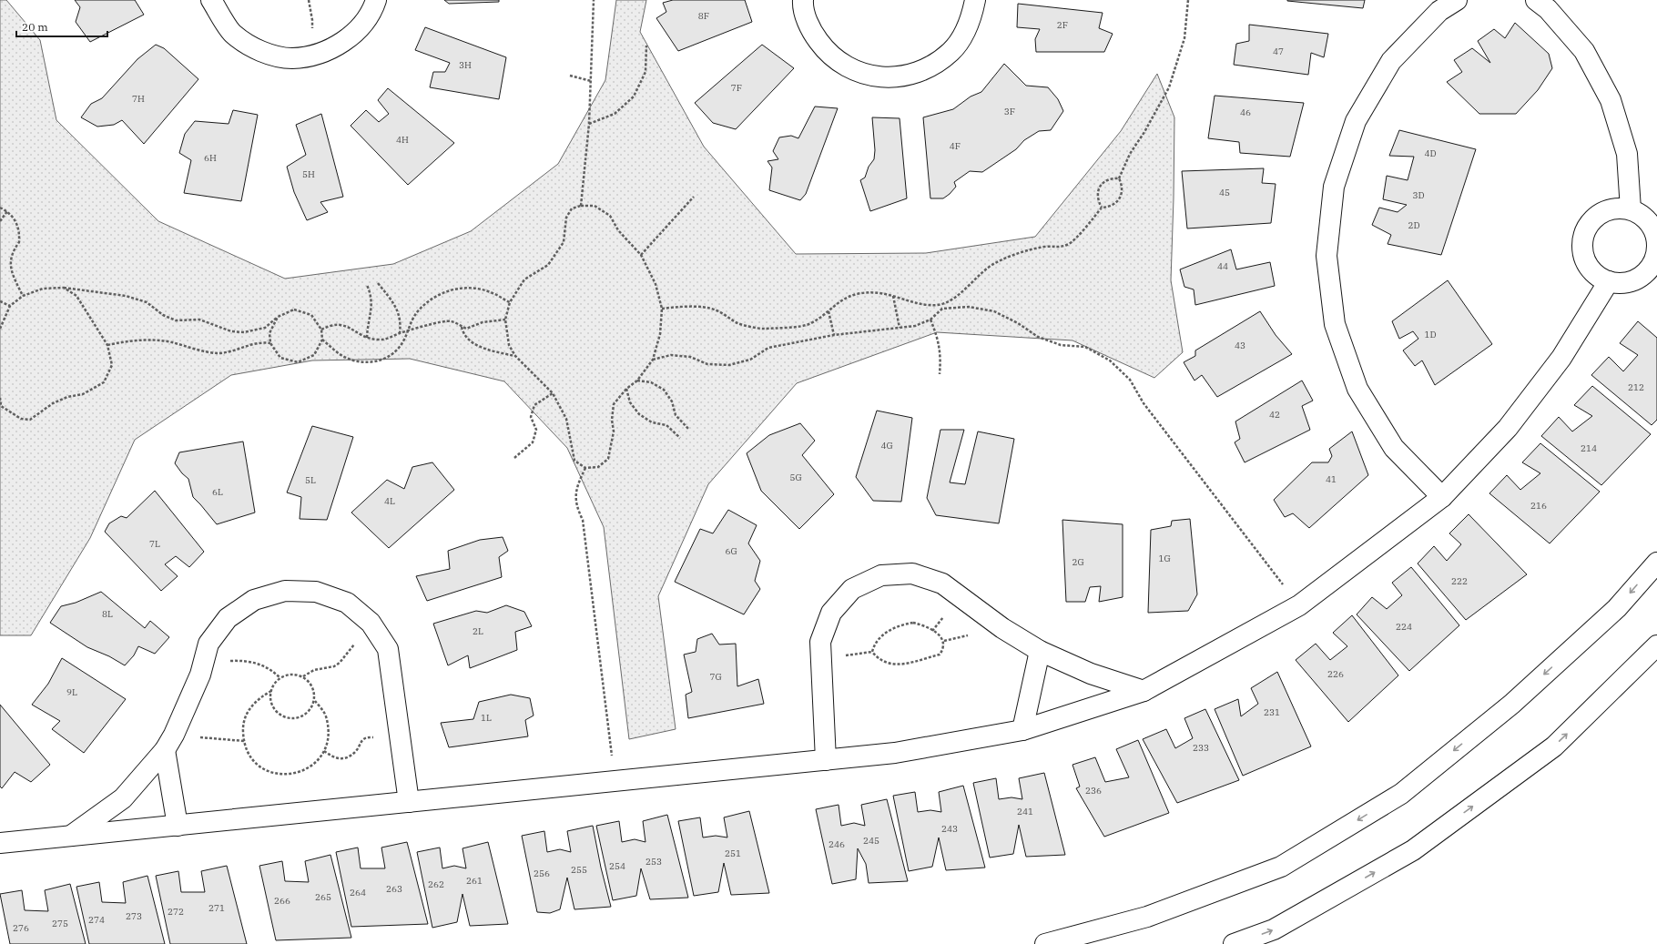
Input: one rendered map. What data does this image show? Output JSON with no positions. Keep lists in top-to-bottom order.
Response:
{
  "house_numbers": [
    "8F",
    "2F",
    "47",
    "3H",
    "7F",
    "7H",
    "3F",
    "46",
    "4H",
    "4F",
    "4D",
    "6H",
    "5H",
    "45",
    "3D",
    "2D",
    "44",
    "1D",
    "43",
    "212",
    "42",
    "4G",
    "214",
    "5G",
    "41",
    "5L",
    "6L",
    "4L",
    "216",
    "7L",
    "6G",
    "1G",
    "2G",
    "222",
    "8L",
    "224",
    "2L",
    "226",
    "7G",
    "9L",
    "231",
    "1L",
    "233",
    "236",
    "241",
    "243",
    "245",
    "246",
    "251",
    "253",
    "254",
    "255",
    "256",
    "261",
    "262",
    "263",
    "264",
    "265",
    "266",
    "271",
    "272",
    "273",
    "274",
    "275",
    "276"
  ],
  "scale_bar": "20 m"
}
